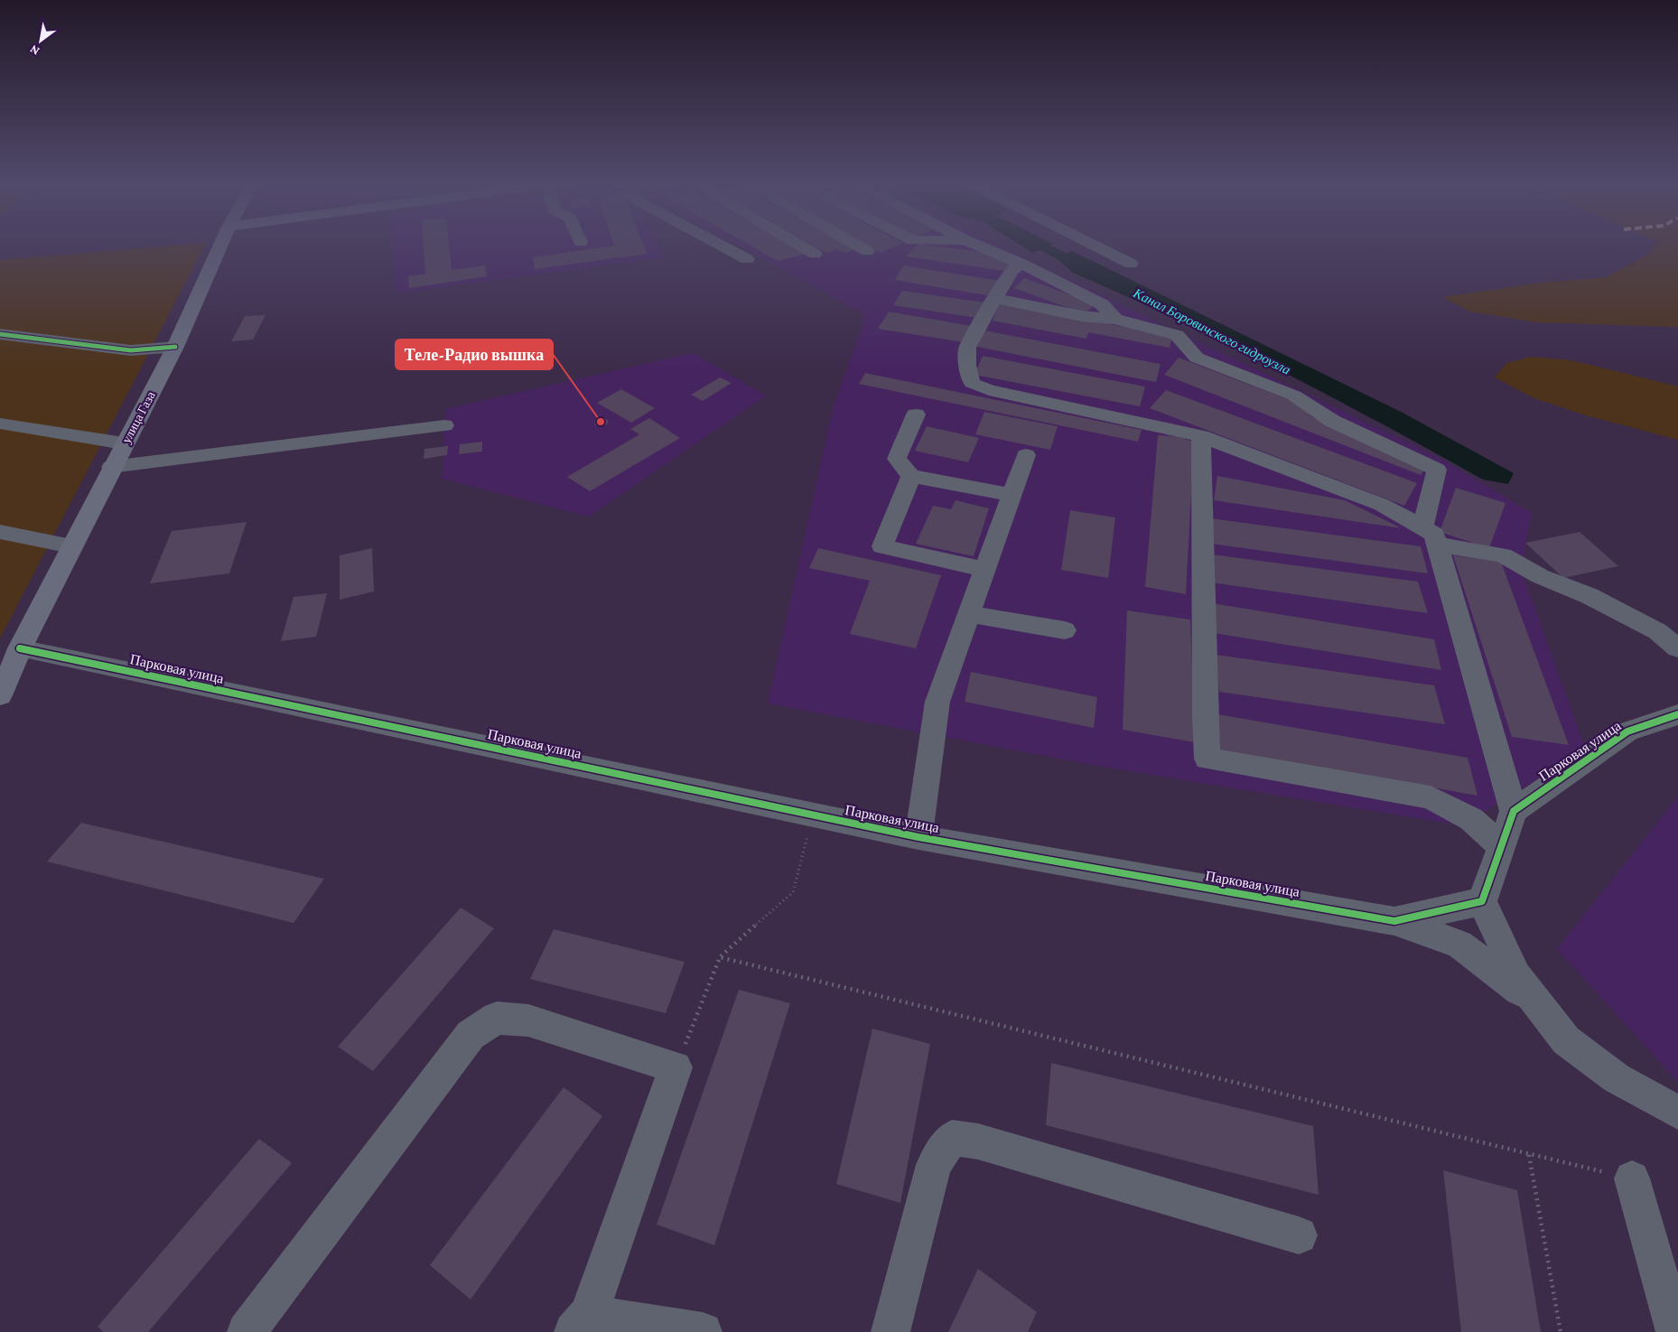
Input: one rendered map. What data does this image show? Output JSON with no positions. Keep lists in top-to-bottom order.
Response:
{
  "streets": {
    "main road": ["улица Газа"],
    "street": ["Парковая улица"]
  },
  "crossings": [
    ["улица Газа", "Парковая улица"]
  ],
  "water": ["Канал Боровичского гидроузла"],
  "places": ["Теле-Радио вышка"],
  "north": "bottom left"
}
